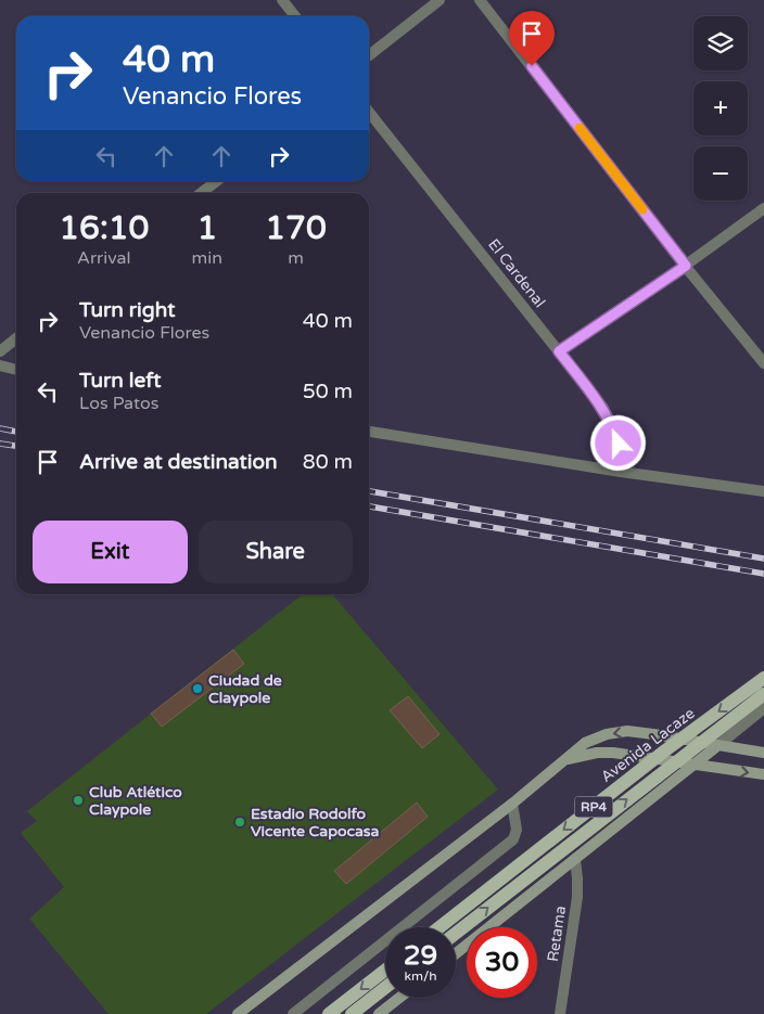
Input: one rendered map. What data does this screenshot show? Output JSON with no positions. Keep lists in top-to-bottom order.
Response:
{
  "streets": {
    "main road": ["Avenida Lacaze", "RP4"],
    "street": ["El Cardenal", "Retama"]
  },
  "places": ["Ciudad de Claypole", "Club Atlético Claypole", "Estadio Rodolfo Vicente Capocasa"],
  "page": {
    "map_buttons": ["+", "−"],
    "turn": ["40 m", "Venancio Flores"],
    "eta": [
      "16:10",
      "Arrival",
      "1",
      "min",
      "170",
      "m"
    ],
    "list": [
      {
        "name": "Turn right",
        "note": "Venancio Flores",
        "value": "40 m"
      },
      {
        "name": "Turn left",
        "note": "Los Patos",
        "value": "50 m"
      },
      {
        "name": "Arrive at destination",
        "value": "80 m"
      }
    ],
    "buttons": ["Exit", "Share"],
    "speed": "29 km/h",
    "limit": "30"
  }
}
